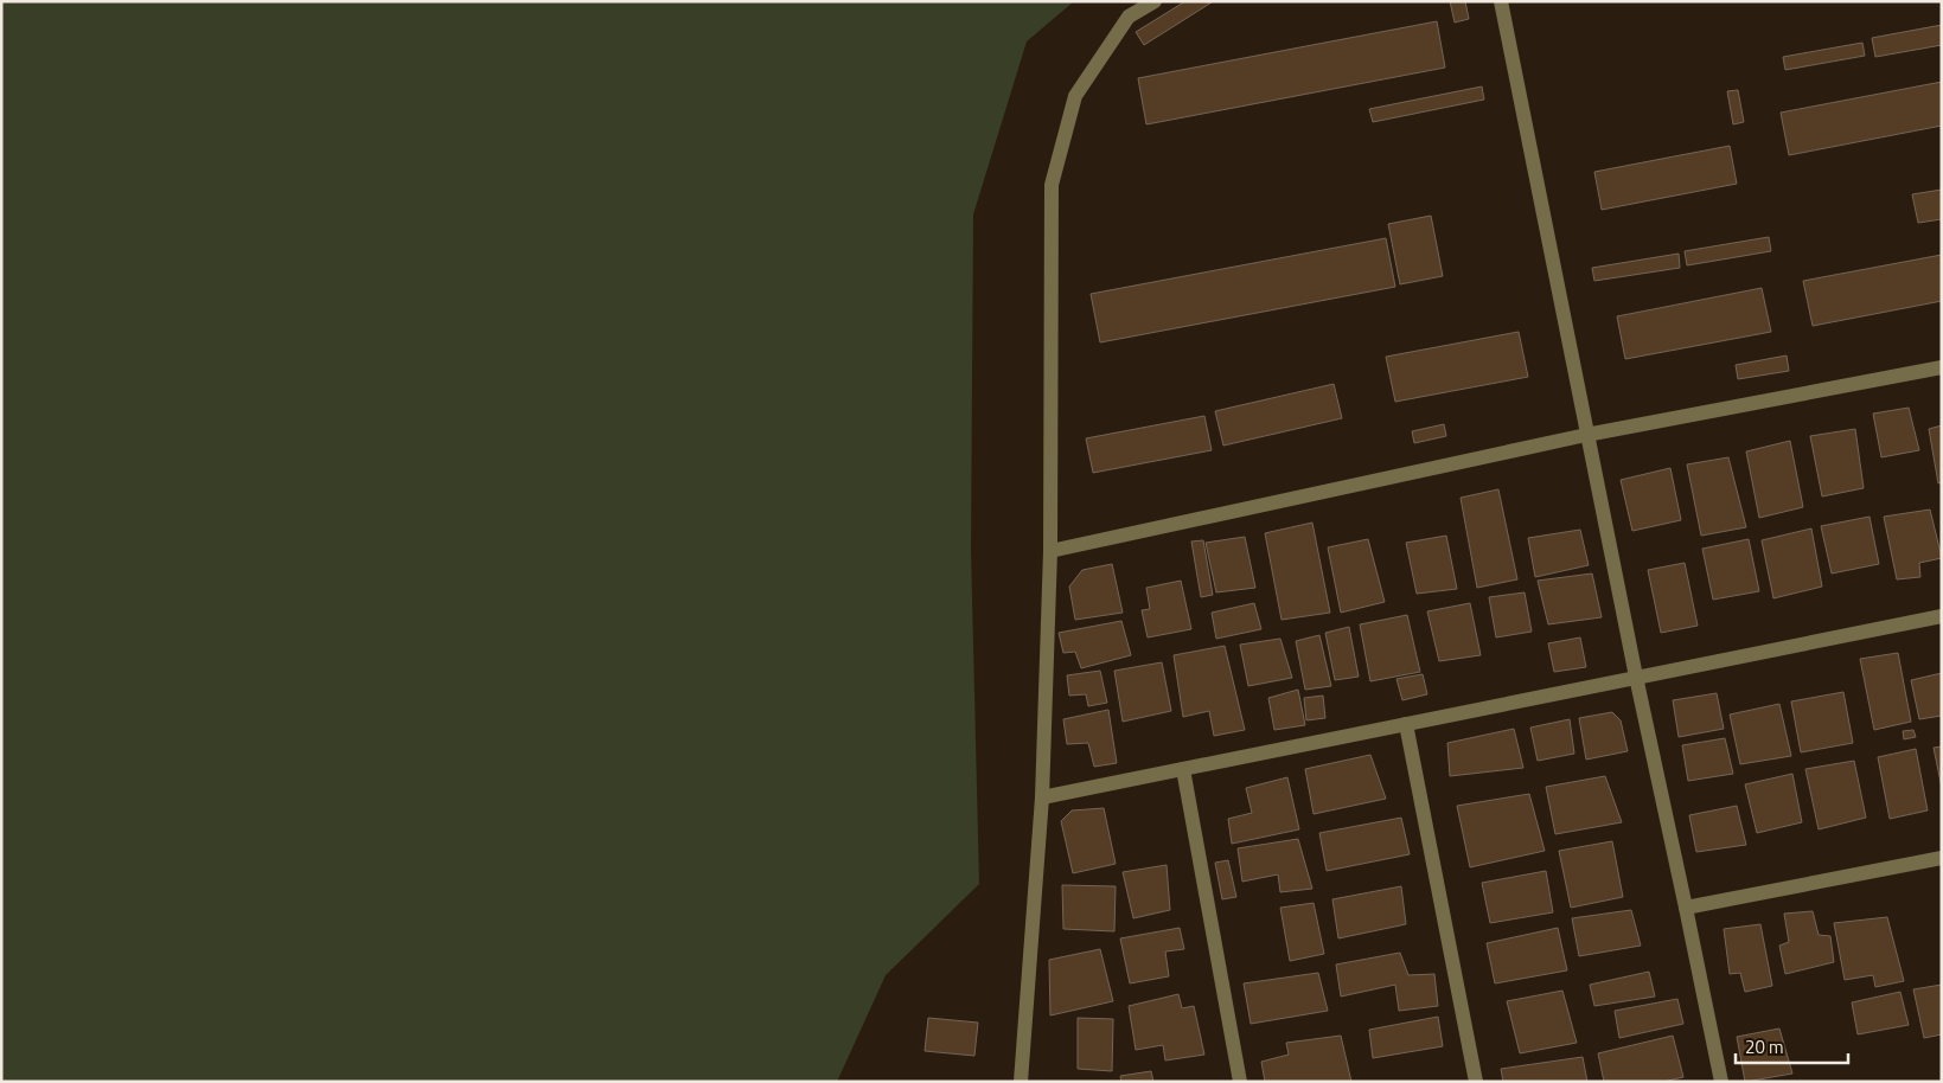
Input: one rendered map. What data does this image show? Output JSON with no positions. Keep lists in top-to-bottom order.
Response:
{
  "scale_bar": "20 m"
}
